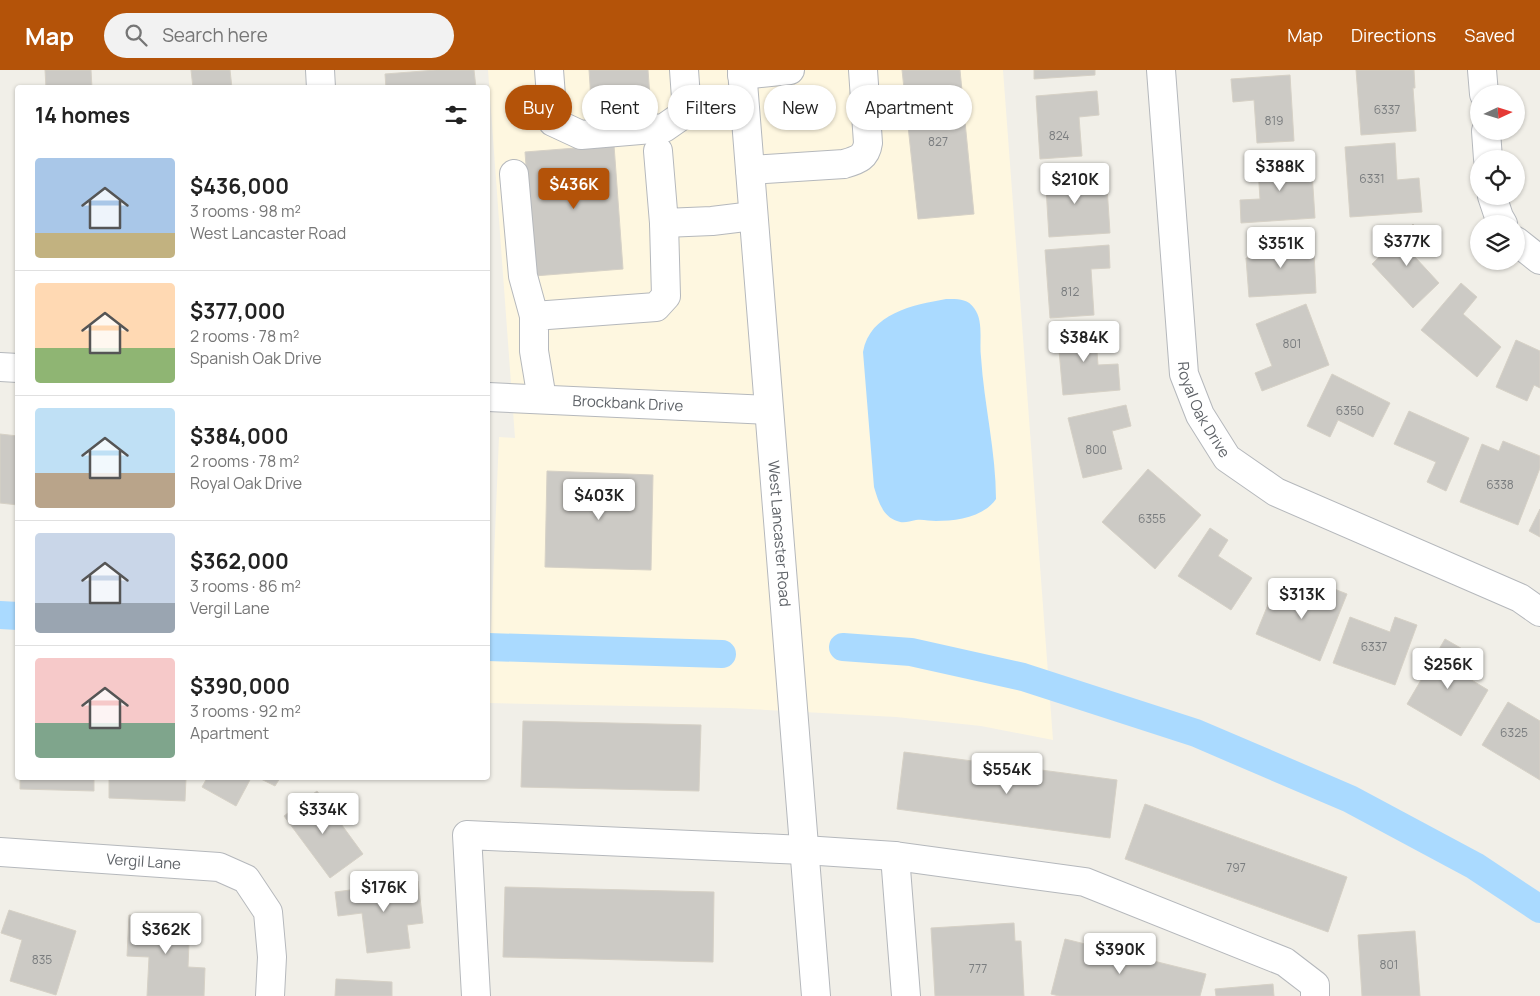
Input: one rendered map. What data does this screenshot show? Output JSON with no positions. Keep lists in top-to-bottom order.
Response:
{
  "streets": {
    "street": [
      "Brockbank Drive",
      "Royal Oak Drive",
      "West Lancaster Road",
      "Vergil Lane"
    ]
  },
  "crossings": [
    ["Brockbank Drive", "West Lancaster Road"]
  ],
  "house_numbers": [
    "6337",
    "819",
    "824",
    "827",
    "6331",
    "812",
    "801",
    "6350",
    "800",
    "6338",
    "6355",
    "6337",
    "6325",
    "797",
    "835",
    "801",
    "777"
  ],
  "north": "right",
  "page": {
    "header": "Map",
    "search": "Search here",
    "nav": ["Map", "Directions", "Saved"],
    "chip": [
      "Buy",
      "Rent",
      "Filters",
      "New",
      "Apartment"
    ],
    "heading": "14 homes",
    "list": [
      {
        "name": "$436,000",
        "note": "3 rooms · 98 m² · West Lancaster Road"
      },
      {
        "name": "$377,000",
        "note": "2 rooms · 78 m² · Spanish Oak Drive"
      },
      {
        "name": "$384,000",
        "note": "2 rooms · 78 m² · Royal Oak Drive"
      },
      {
        "name": "$362,000",
        "note": "3 rooms · 86 m² · Vergil Lane"
      },
      {
        "name": "$390,000",
        "note": "3 rooms · 92 m² · Apartment"
      }
    ],
    "price": [
      "$388K",
      "$210K",
      "$436K",
      "$377K",
      "$351K",
      "$384K",
      "$403K",
      "$313K",
      "$256K",
      "$554K",
      "$334K",
      "$176K",
      "$362K",
      "$390K"
    ]
  }
}
